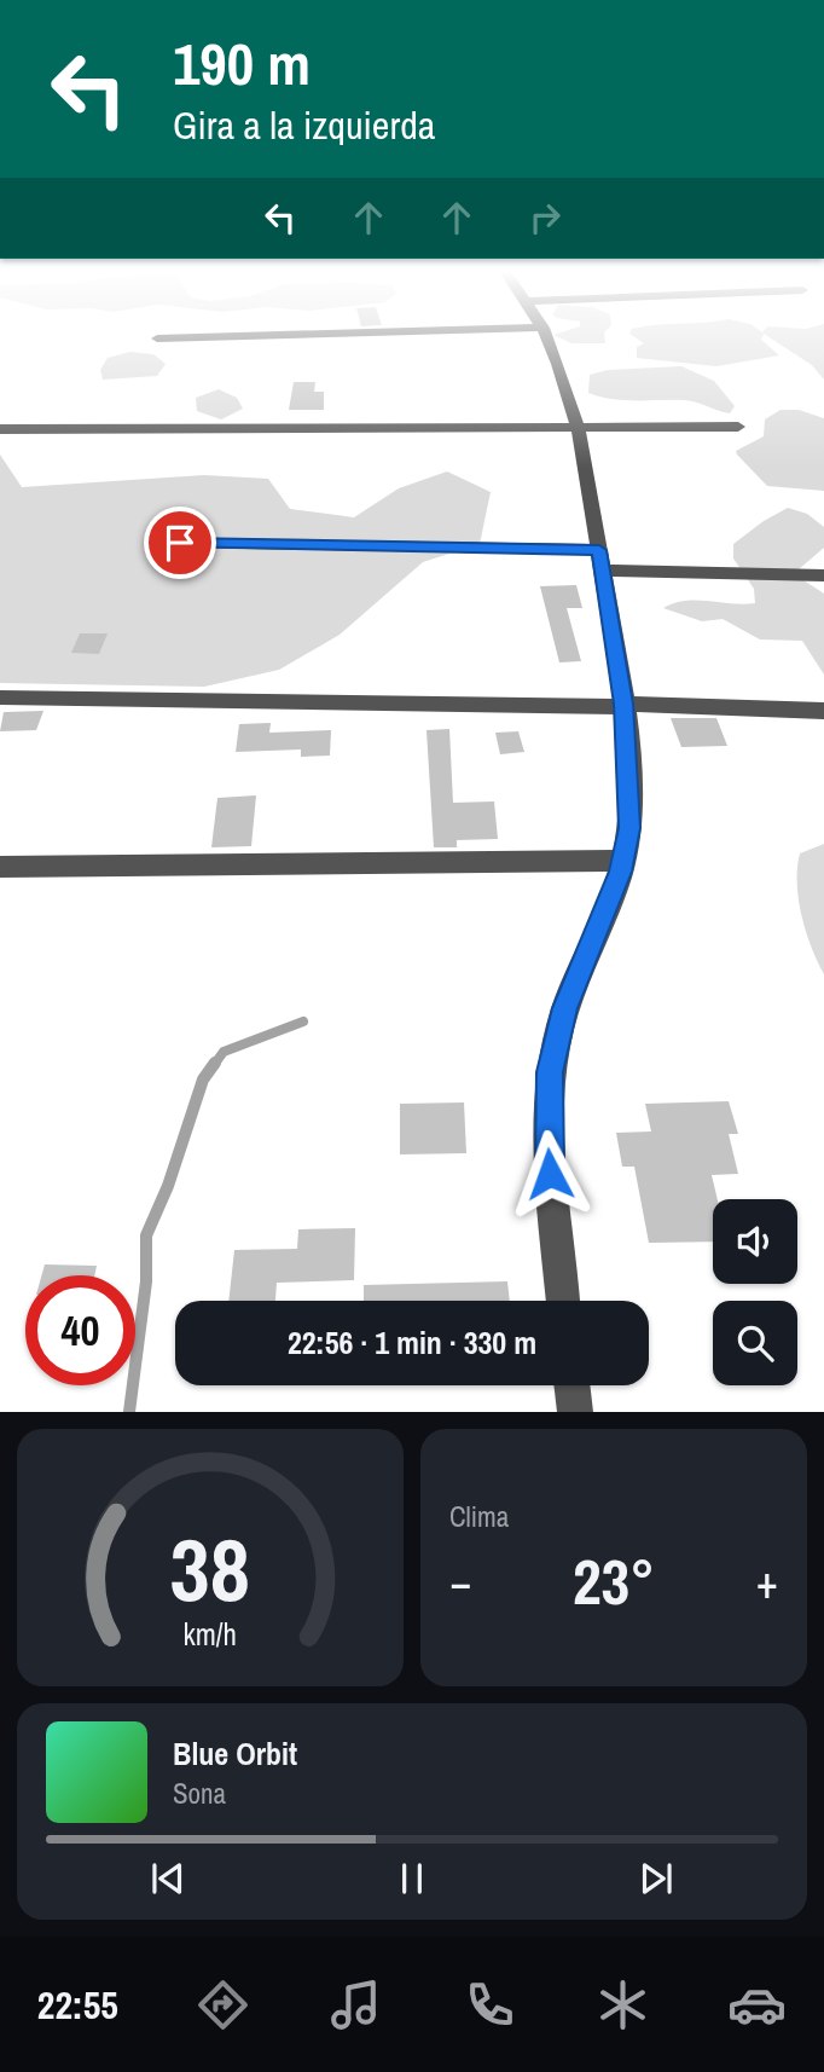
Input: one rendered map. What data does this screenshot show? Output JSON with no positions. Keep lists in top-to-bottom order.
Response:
{
  "page": {
    "turn": ["190 m", "Gira a la izquierda"],
    "limit": "40",
    "trip": "22:56 · 1 min · 330 m",
    "tile": "Clima",
    "heat": ["−", "23°", "+"],
    "song": ["Blue Orbit", "Sona"],
    "tabs": "22:55",
    "gauge": ["38", "km/h"]
  }
}
